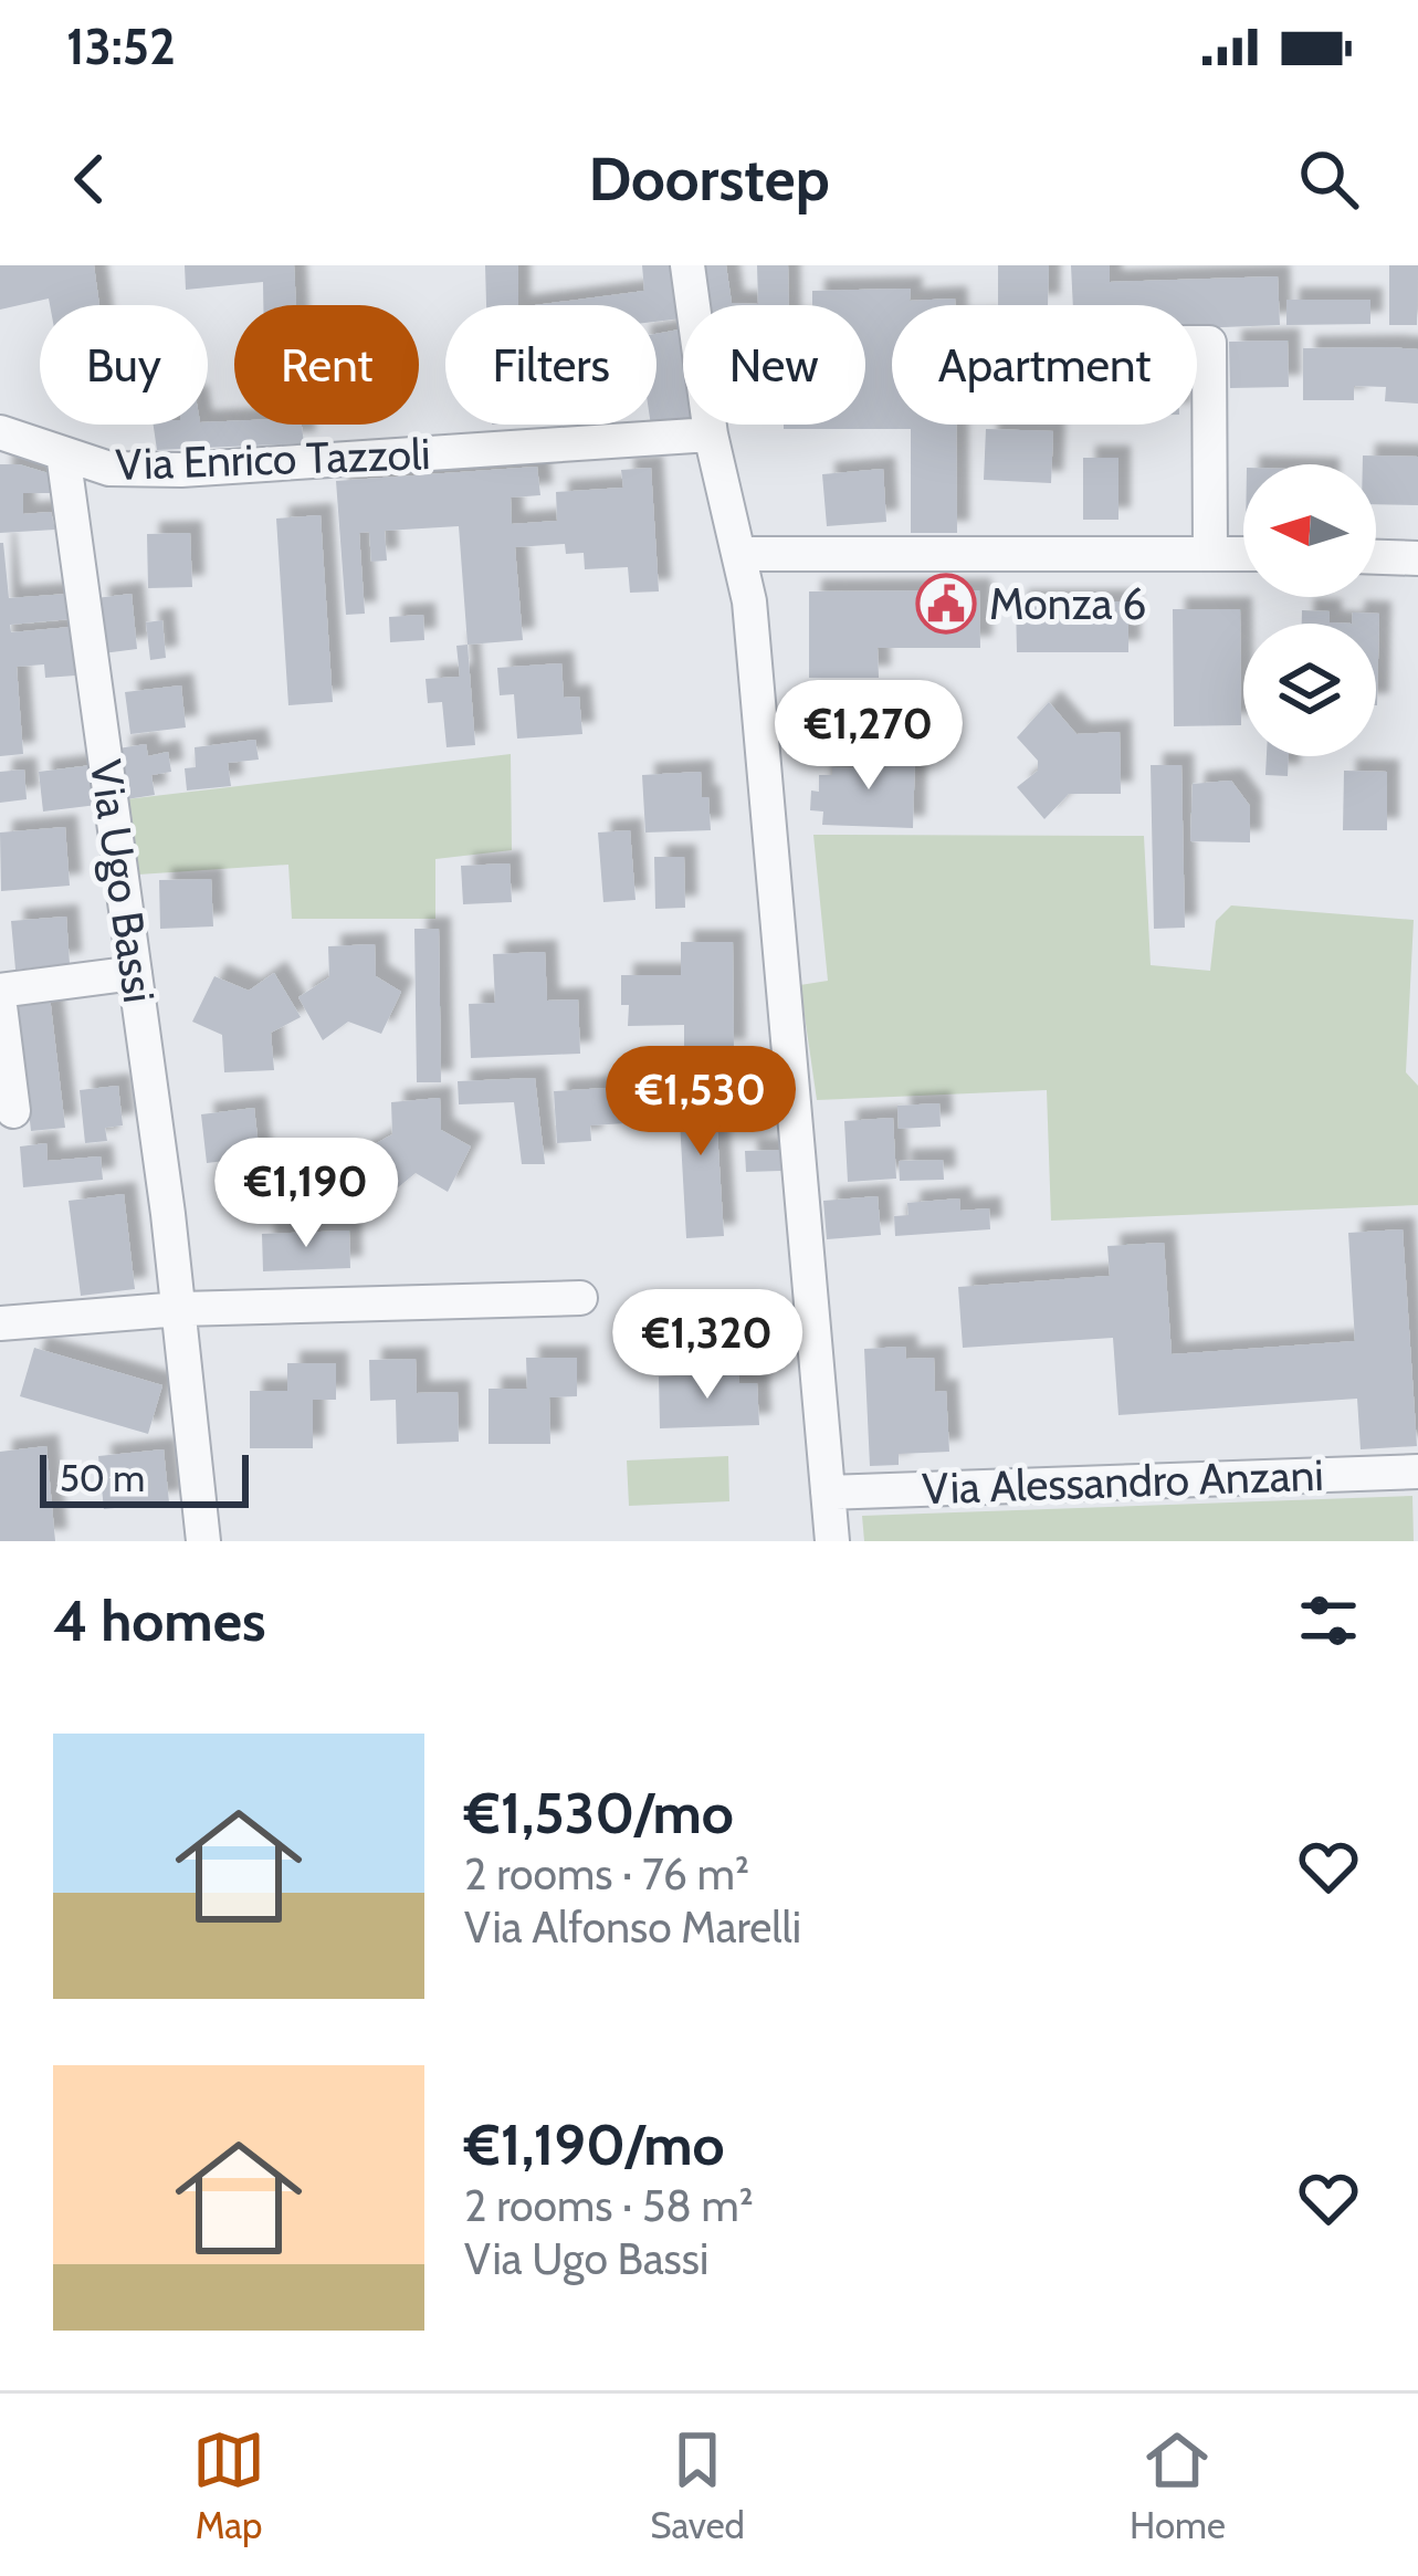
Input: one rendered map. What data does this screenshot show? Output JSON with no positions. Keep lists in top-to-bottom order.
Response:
{
  "streets": {
    "street": ["Via Enrico Tazzoli", "Via Ugo Bassi", "Via Alessandro Anzani"]
  },
  "crossings": [
    ["Via Enrico Tazzoli", "Via Ugo Bassi"]
  ],
  "places": {
    "public building": ["Monza 6"]
  },
  "scale_bar": "50 m",
  "north": "left",
  "page": {
    "status": "13:52",
    "header": "Doorstep",
    "chip": [
      "Buy",
      "Rent",
      "Filters",
      "New",
      "Apartment"
    ],
    "price": [
      "€1,270",
      "€1,530",
      "€1,190",
      "€1,320"
    ],
    "scale": "50 m",
    "heading": "4 homes",
    "list": [
      {
        "name": "€1,530/mo",
        "note": "2 rooms · 76 m² · Via Alfonso Marelli"
      },
      {
        "name": "€1,190/mo",
        "note": "2 rooms · 58 m² · Via Ugo Bassi"
      }
    ],
    "tabs": ["Map", "Saved", "Home"]
  }
}
